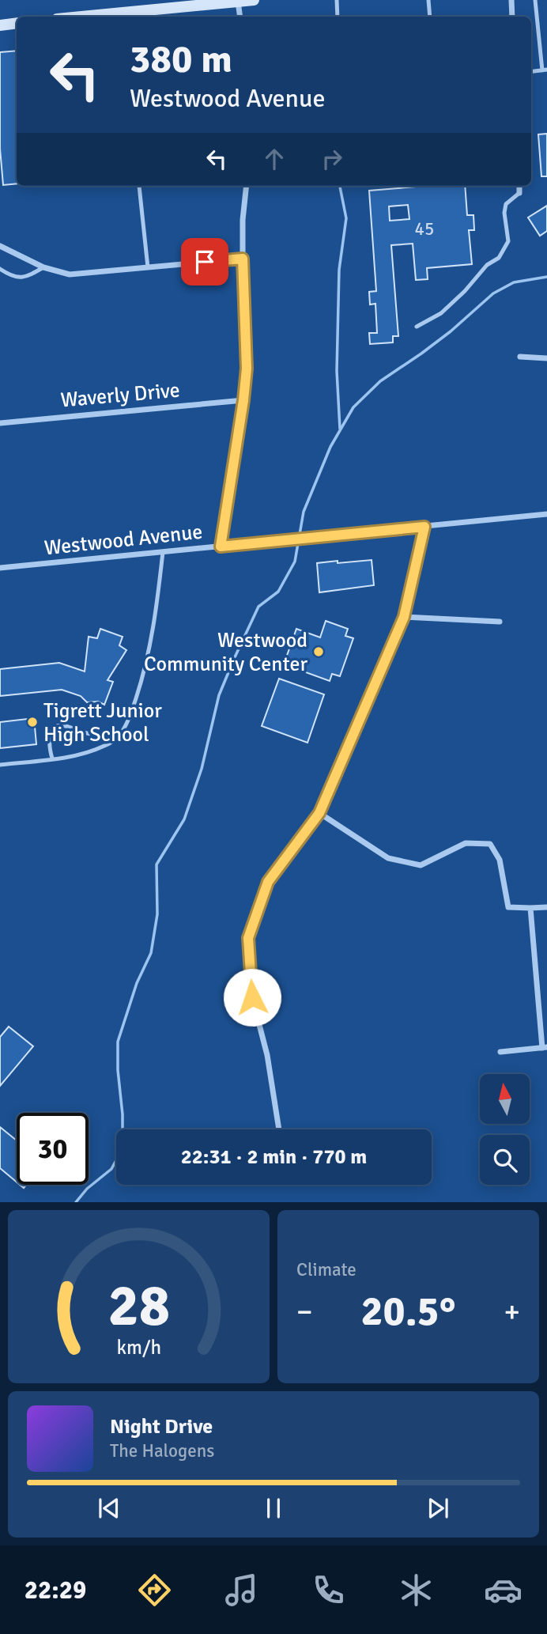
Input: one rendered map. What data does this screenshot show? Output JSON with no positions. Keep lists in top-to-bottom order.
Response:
{
  "streets": {
    "street": ["Waverly Drive", "Westwood Avenue"]
  },
  "places": ["Westwood Community Center", "Tigrett Junior High School"],
  "house_numbers": ["45"],
  "north": "top",
  "page": {
    "turn": ["380 m", "Westwood Avenue"],
    "limit": "30",
    "trip": "22:31 · 2 min · 770 m",
    "tile": "Climate",
    "heat": ["−", "20.5°", "+"],
    "song": ["Night Drive", "The Halogens"],
    "tabs": "22:29",
    "gauge": ["28", "km/h"]
  }
}
